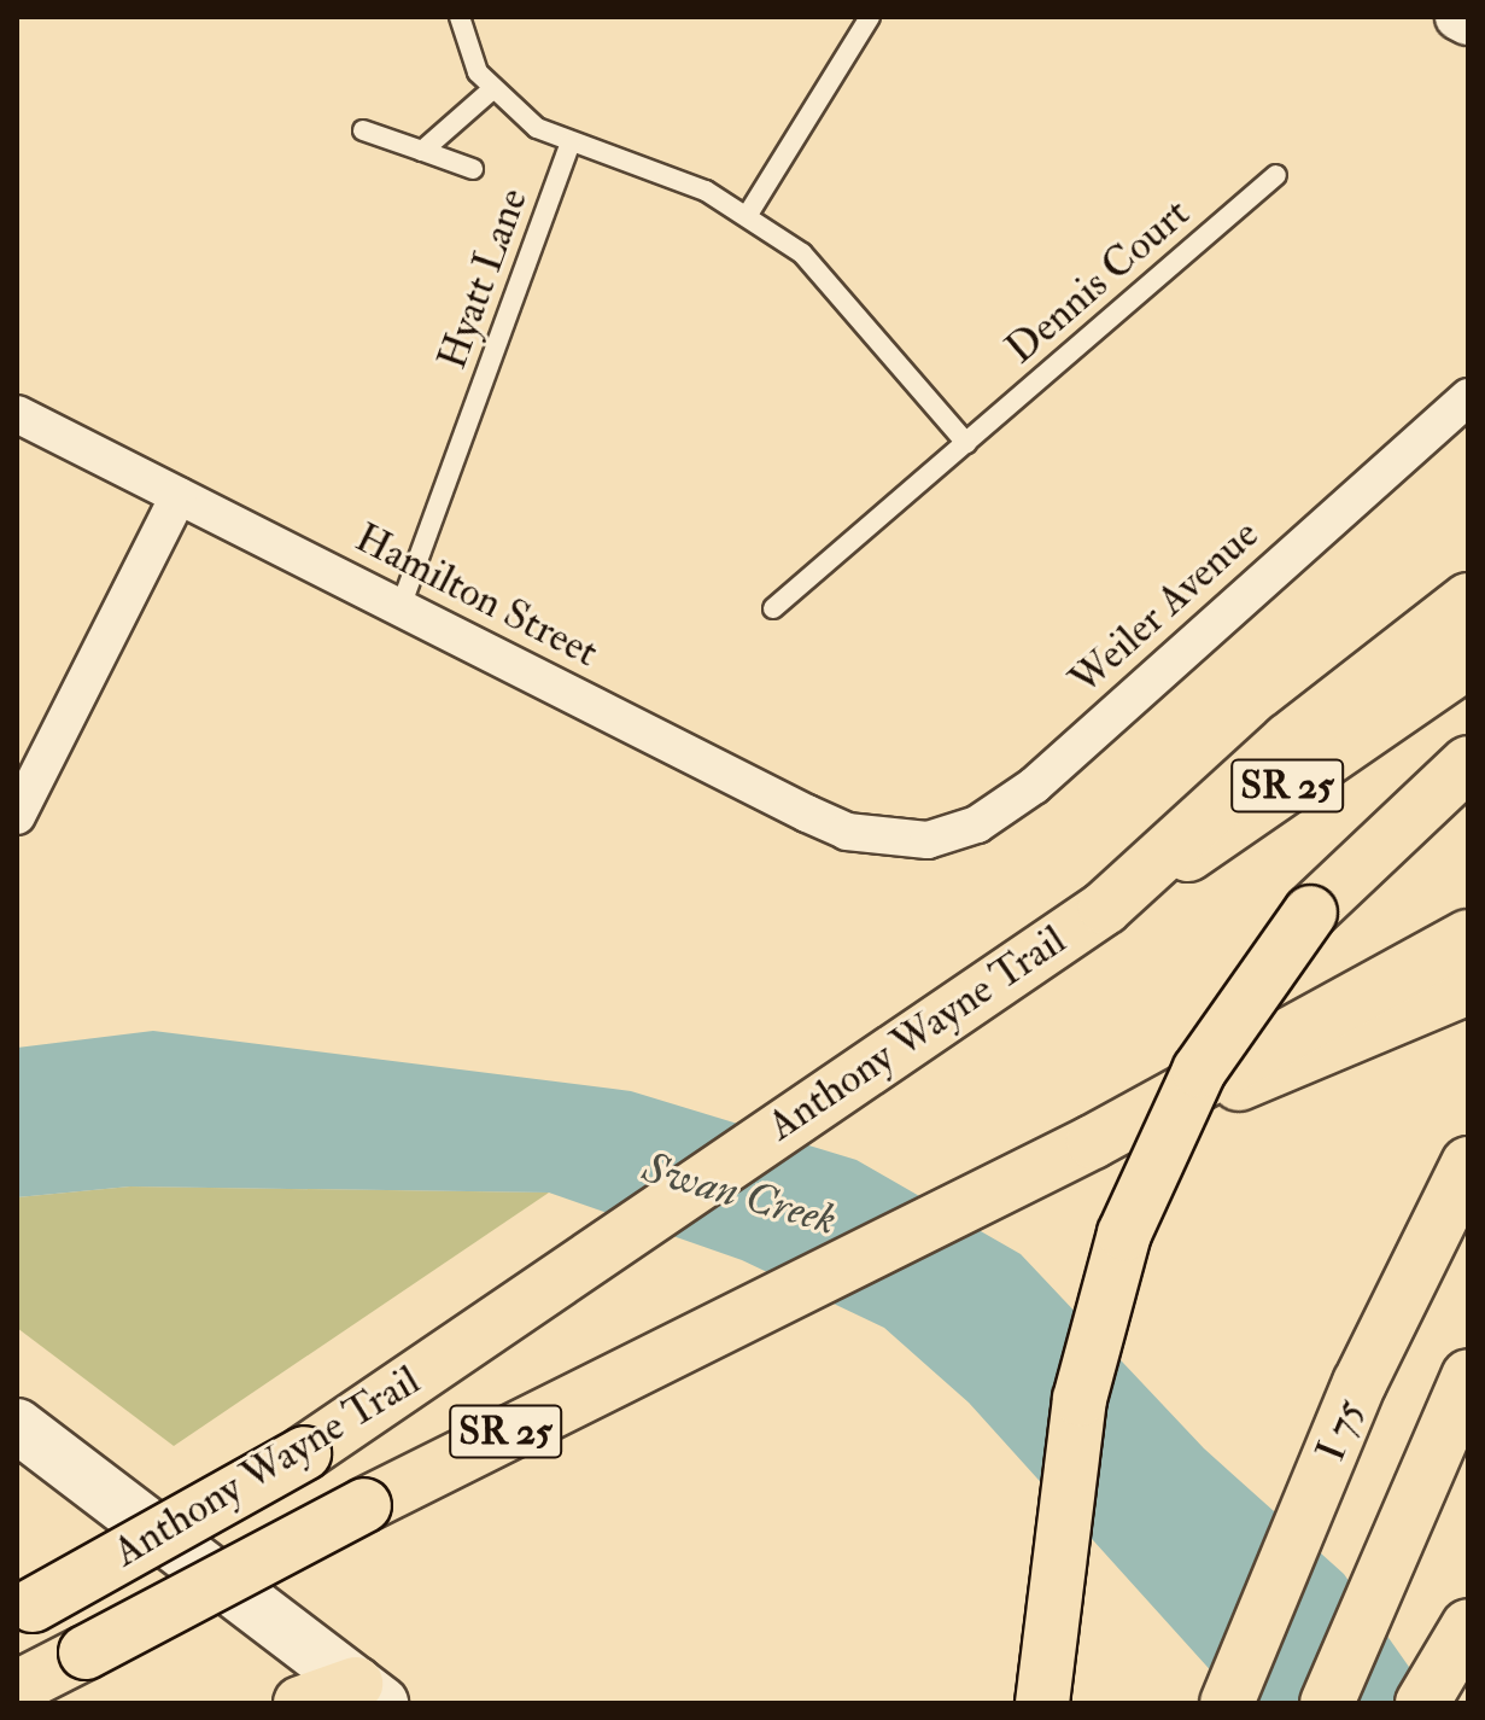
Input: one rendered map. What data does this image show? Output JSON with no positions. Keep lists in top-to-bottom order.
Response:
{
  "streets": {
    "main road": ["SR 25", "Anthony Wayne Trail", "I 75"],
    "street": ["Hamilton Street", "Weiler Avenue"],
    "lane": ["Hyatt Lane", "Dennis Court"]
  },
  "crossings": [
    ["Hyatt Lane", "Hamilton Street"],
    ["Hamilton Street", "Weiler Avenue"]
  ],
  "water": ["Swan Creek"]
}
